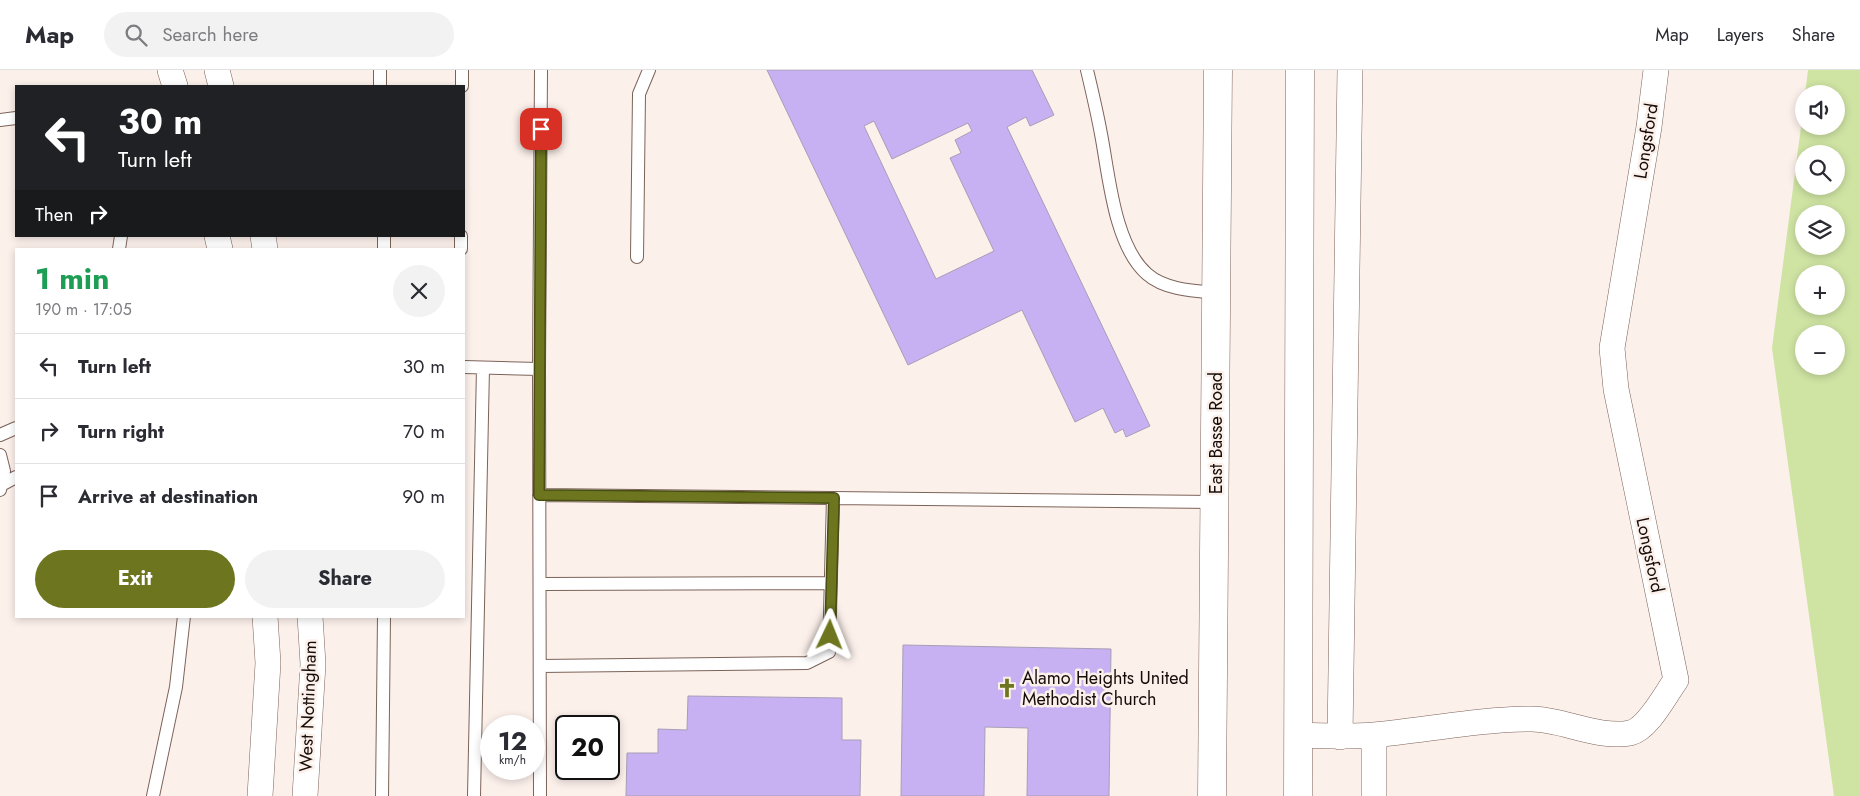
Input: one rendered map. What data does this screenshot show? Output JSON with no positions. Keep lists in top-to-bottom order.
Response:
{
  "streets": {
    "main road": ["East Basse Road"],
    "street": ["Longsford", "West Nottingham"]
  },
  "places": {
    "church": ["Alamo Heights United Methodist Church"]
  },
  "page": {
    "header": "Map",
    "search": "Search here",
    "nav": ["Map", "Layers", "Share"],
    "map_buttons": ["+", "−"],
    "turn": ["30 m", "Turn left"],
    "then": "Then",
    "heading": ["1 min", "190 m · 17:05"],
    "list": [
      {
        "name": "Turn left",
        "value": "30 m"
      },
      {
        "name": "Turn right",
        "value": "70 m"
      },
      {
        "name": "Arrive at destination",
        "value": "90 m"
      }
    ],
    "buttons": ["Exit", "Share"],
    "speed": "12 km/h",
    "limit": "20"
  }
}
